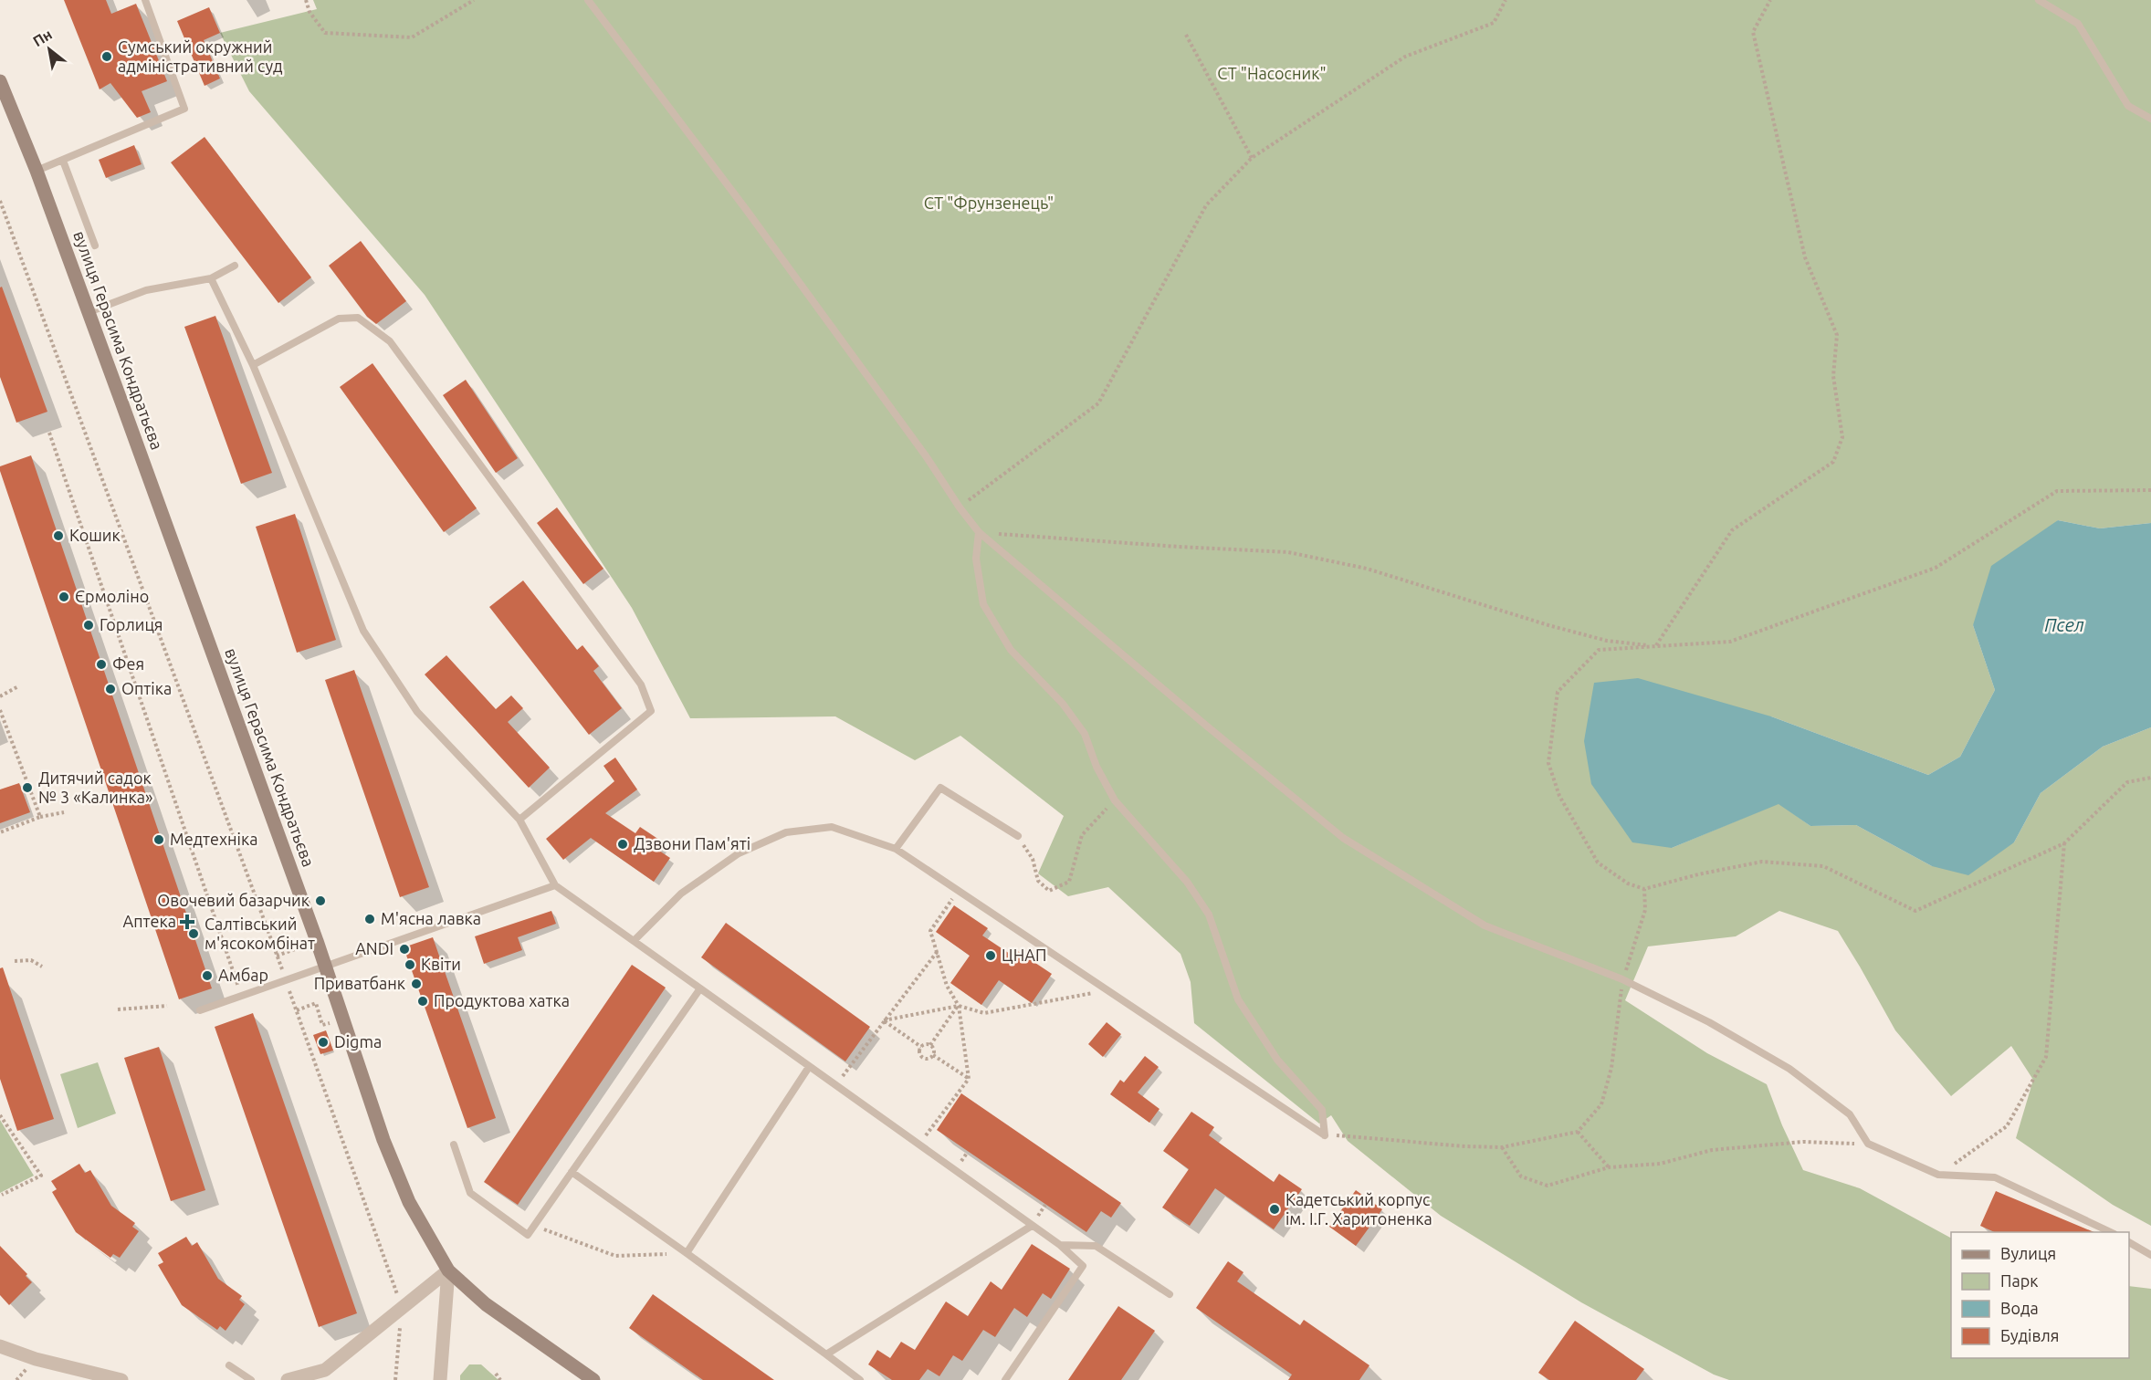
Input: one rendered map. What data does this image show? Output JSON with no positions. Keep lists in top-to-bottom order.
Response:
{
  "streets": {
    "main road": ["вулиця Герасима Кондратьєва"]
  },
  "water": ["Псел"],
  "parks": ["СТ \"Насосник\"", "СТ \"Фрунзенець\""],
  "places": {
    "other": [
      "Сумський окружний адміністративний суд",
      "Кошик",
      "Єрмоліно",
      "Горлиця",
      "Фея",
      "Оптіка",
      "Дитячий садок № 3 «Калинка»",
      "Медтехніка",
      "Дзвони Пам'яті",
      "Овочевий базарчик",
      "М'ясна лавка",
      "Салтівський м'ясокомбінат",
      "ANDI",
      "ЦНАП",
      "Квіти",
      "Амбар",
      "Приватбанк",
      "Продуктова хатка",
      "Digma",
      "Кадетський корпус ім. І.Г. Харитоненка"
    ],
    "health": ["Аптека"]
  },
  "legend": [
    "Вулиця",
    "Парк",
    "Вода",
    "Будівля"
  ],
  "north": "top left"
}
